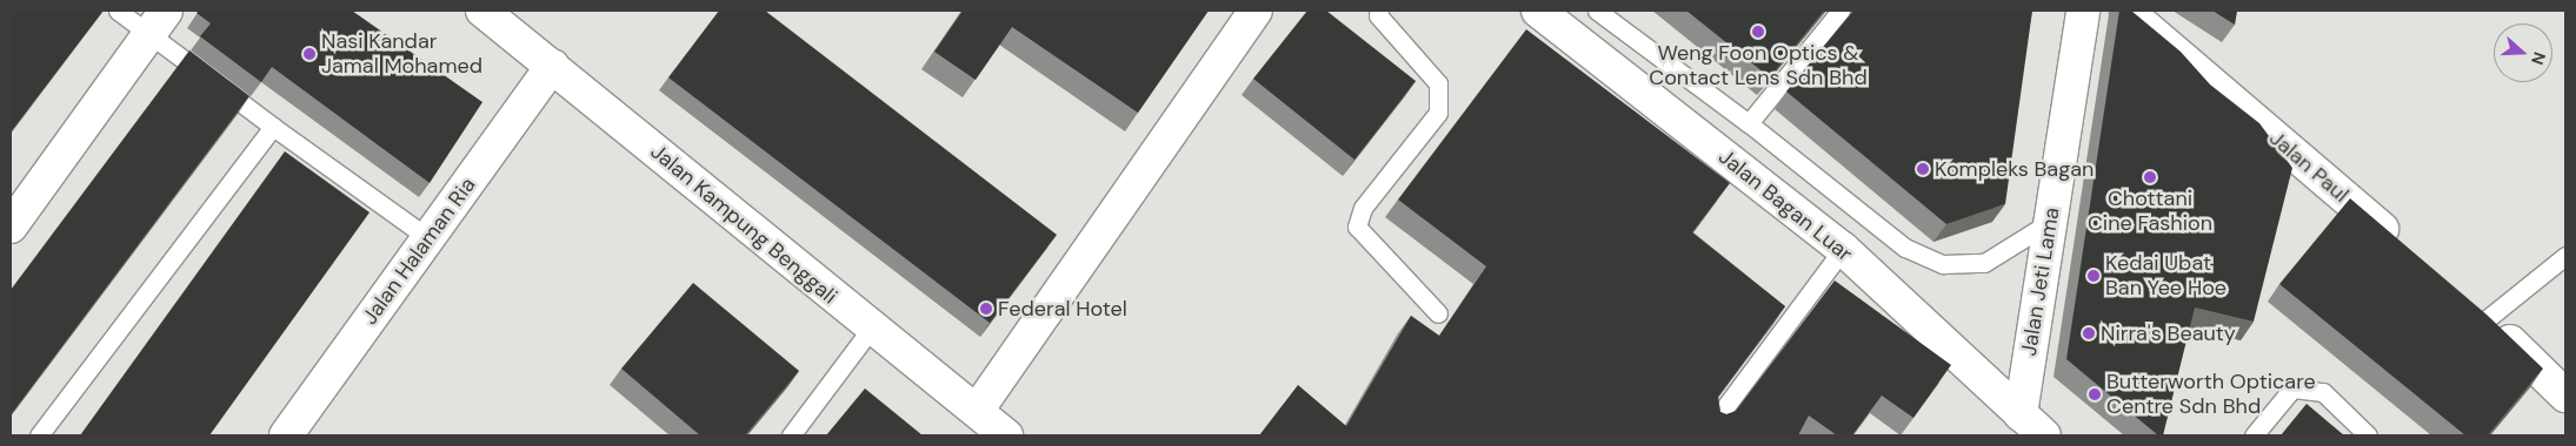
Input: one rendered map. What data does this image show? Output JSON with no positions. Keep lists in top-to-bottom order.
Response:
{
  "streets": {
    "street": [
      "Jalan Paul",
      "Jalan Bagan Luar",
      "Jalan Kampung Benggali",
      "Jalan Halaman Ria",
      "Jalan Jeti Lama"
    ]
  },
  "crossings": [
    ["Jalan Bagan Luar", "Jalan Jeti Lama"],
    ["Jalan Kampung Benggali", "Jalan Halaman Ria"]
  ],
  "places": [
    "Weng Foon Optics & Contact Lens Sdn Bhd",
    "Nasi Kandar Jamal Mohamed",
    "Kompleks Bagan",
    "Chottani Cine Fashion",
    "Kedai Ubat Ban Yee Hoe",
    "Federal Hotel",
    "Nirra's Beauty",
    "Butterworth Opticare Centre Sdn Bhd"
  ],
  "north": "right"
}
